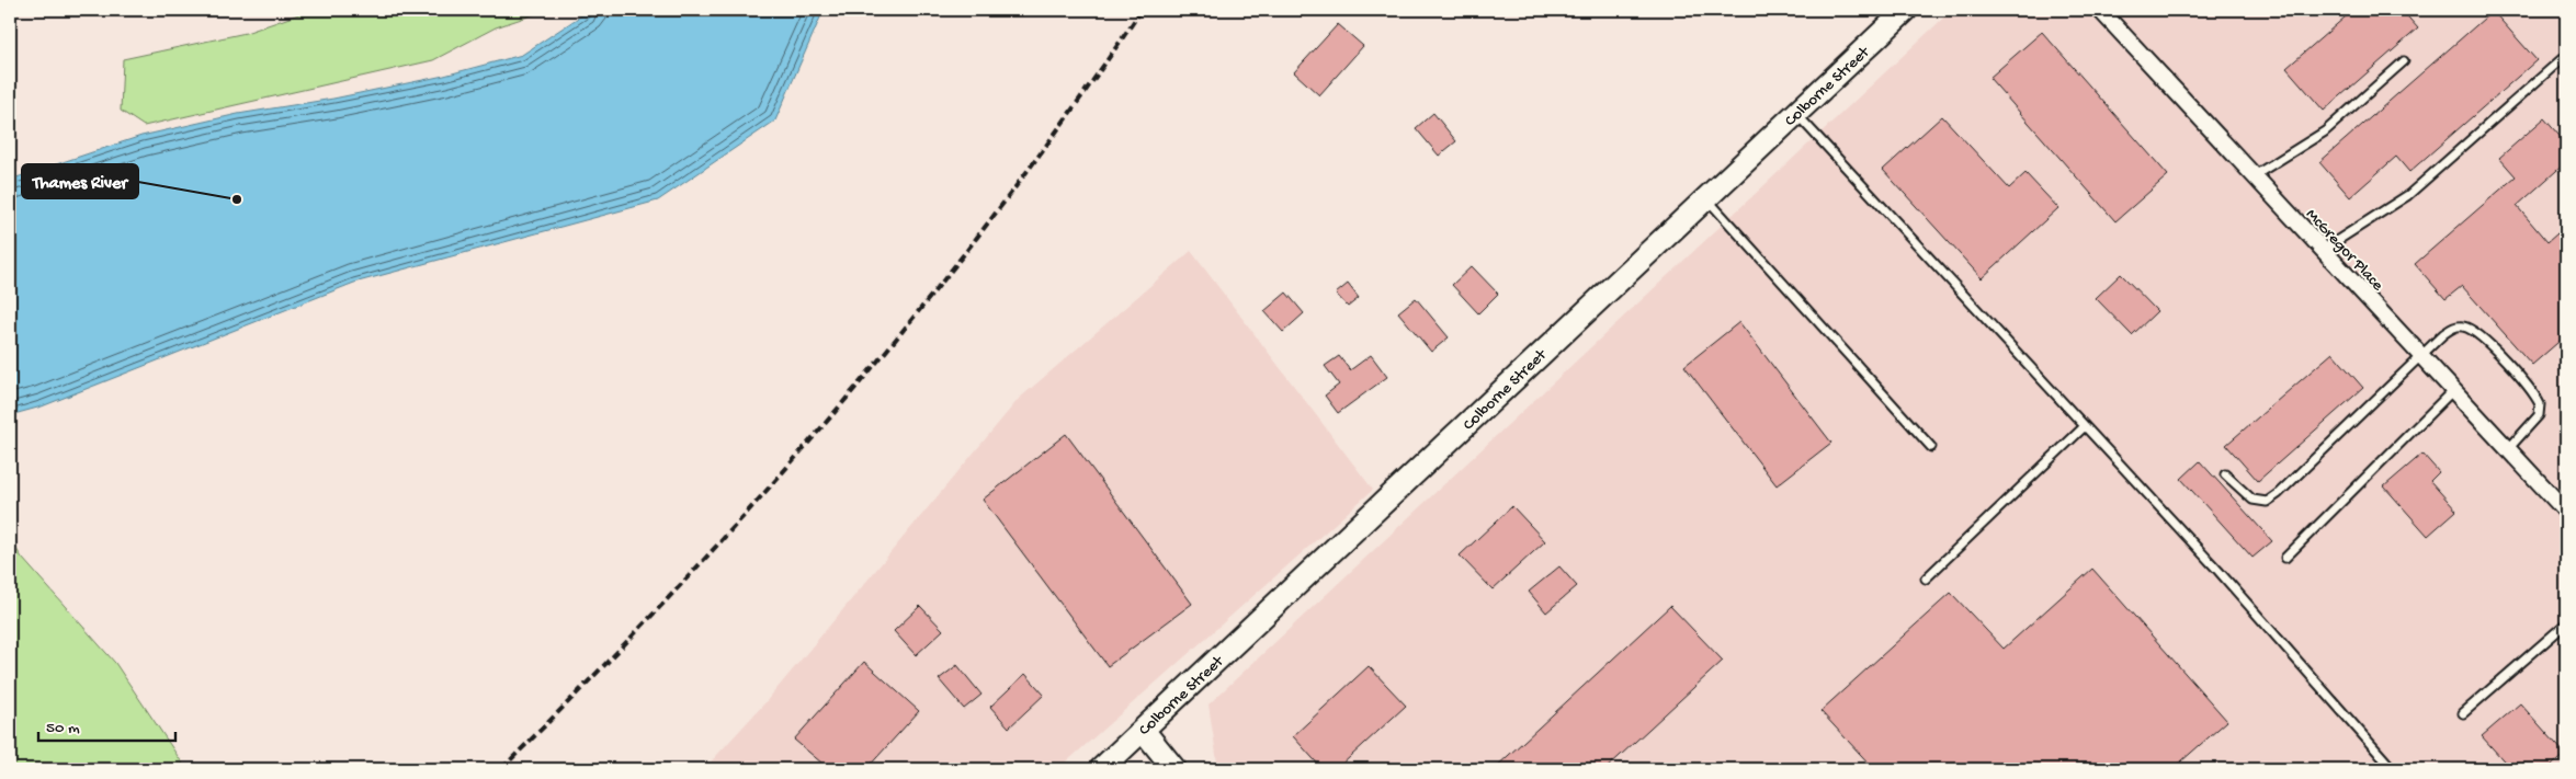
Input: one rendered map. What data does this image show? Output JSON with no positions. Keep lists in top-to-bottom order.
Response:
{
  "streets": {
    "street": ["Colborne Street", "McGregor Place"]
  },
  "places": ["Thames River"],
  "scale_bar": "50 m"
}
